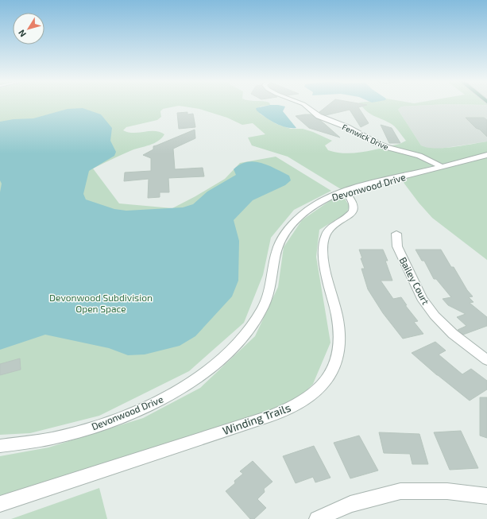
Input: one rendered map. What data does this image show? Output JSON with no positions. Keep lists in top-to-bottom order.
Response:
{
  "streets": {
    "street": [
      "Fenwick Drive",
      "Devonwood Drive",
      "Bailey Court",
      "Winding Trails"
    ]
  },
  "crossings": [
    ["Fenwick Drive", "Devonwood Drive"],
    ["Devonwood Drive", "Winding Trails"]
  ],
  "parks": ["Devonwood Subdivision Open Space"],
  "north": "bottom left"
}
